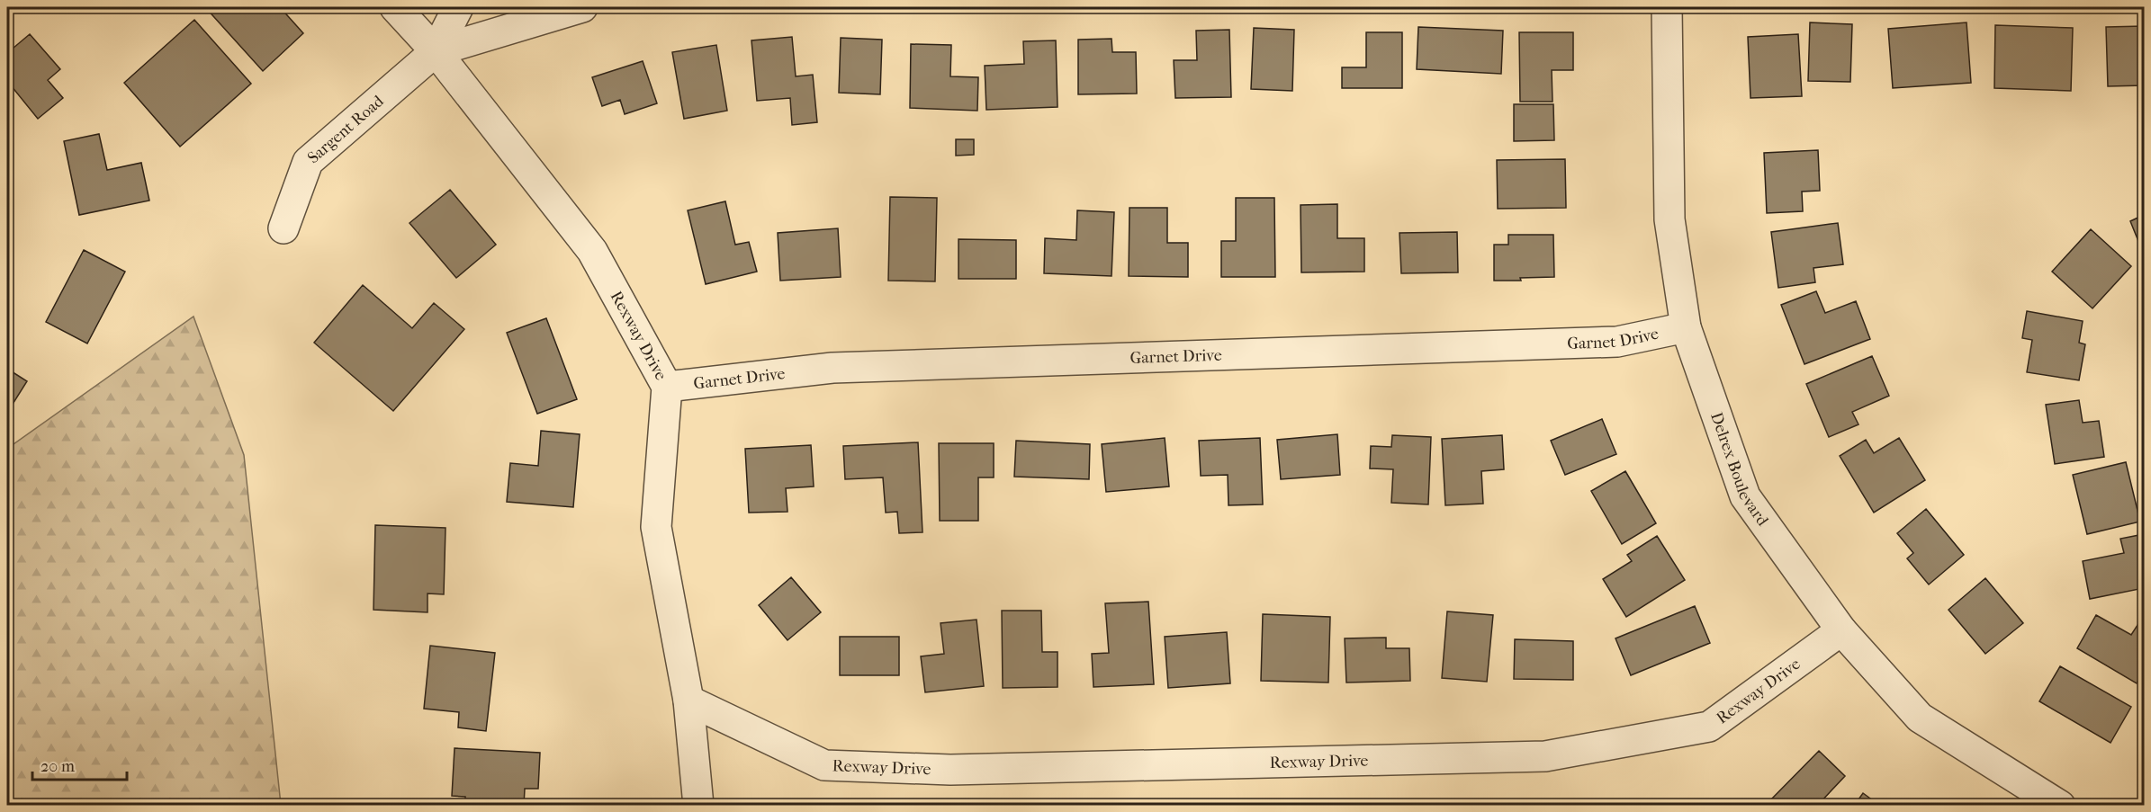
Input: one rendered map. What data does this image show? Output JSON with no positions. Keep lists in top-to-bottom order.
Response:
{
  "streets": {
    "street": [
      "Sargent Road",
      "Rexway Drive",
      "Garnet Drive",
      "Delrex Boulevard"
    ]
  },
  "crossings": [
    ["Sargent Road", "Rexway Drive"],
    ["Rexway Drive", "Garnet Drive"],
    ["Rexway Drive", "Delrex Boulevard"],
    ["Garnet Drive", "Delrex Boulevard"]
  ],
  "scale_bar": "20 m"
}
